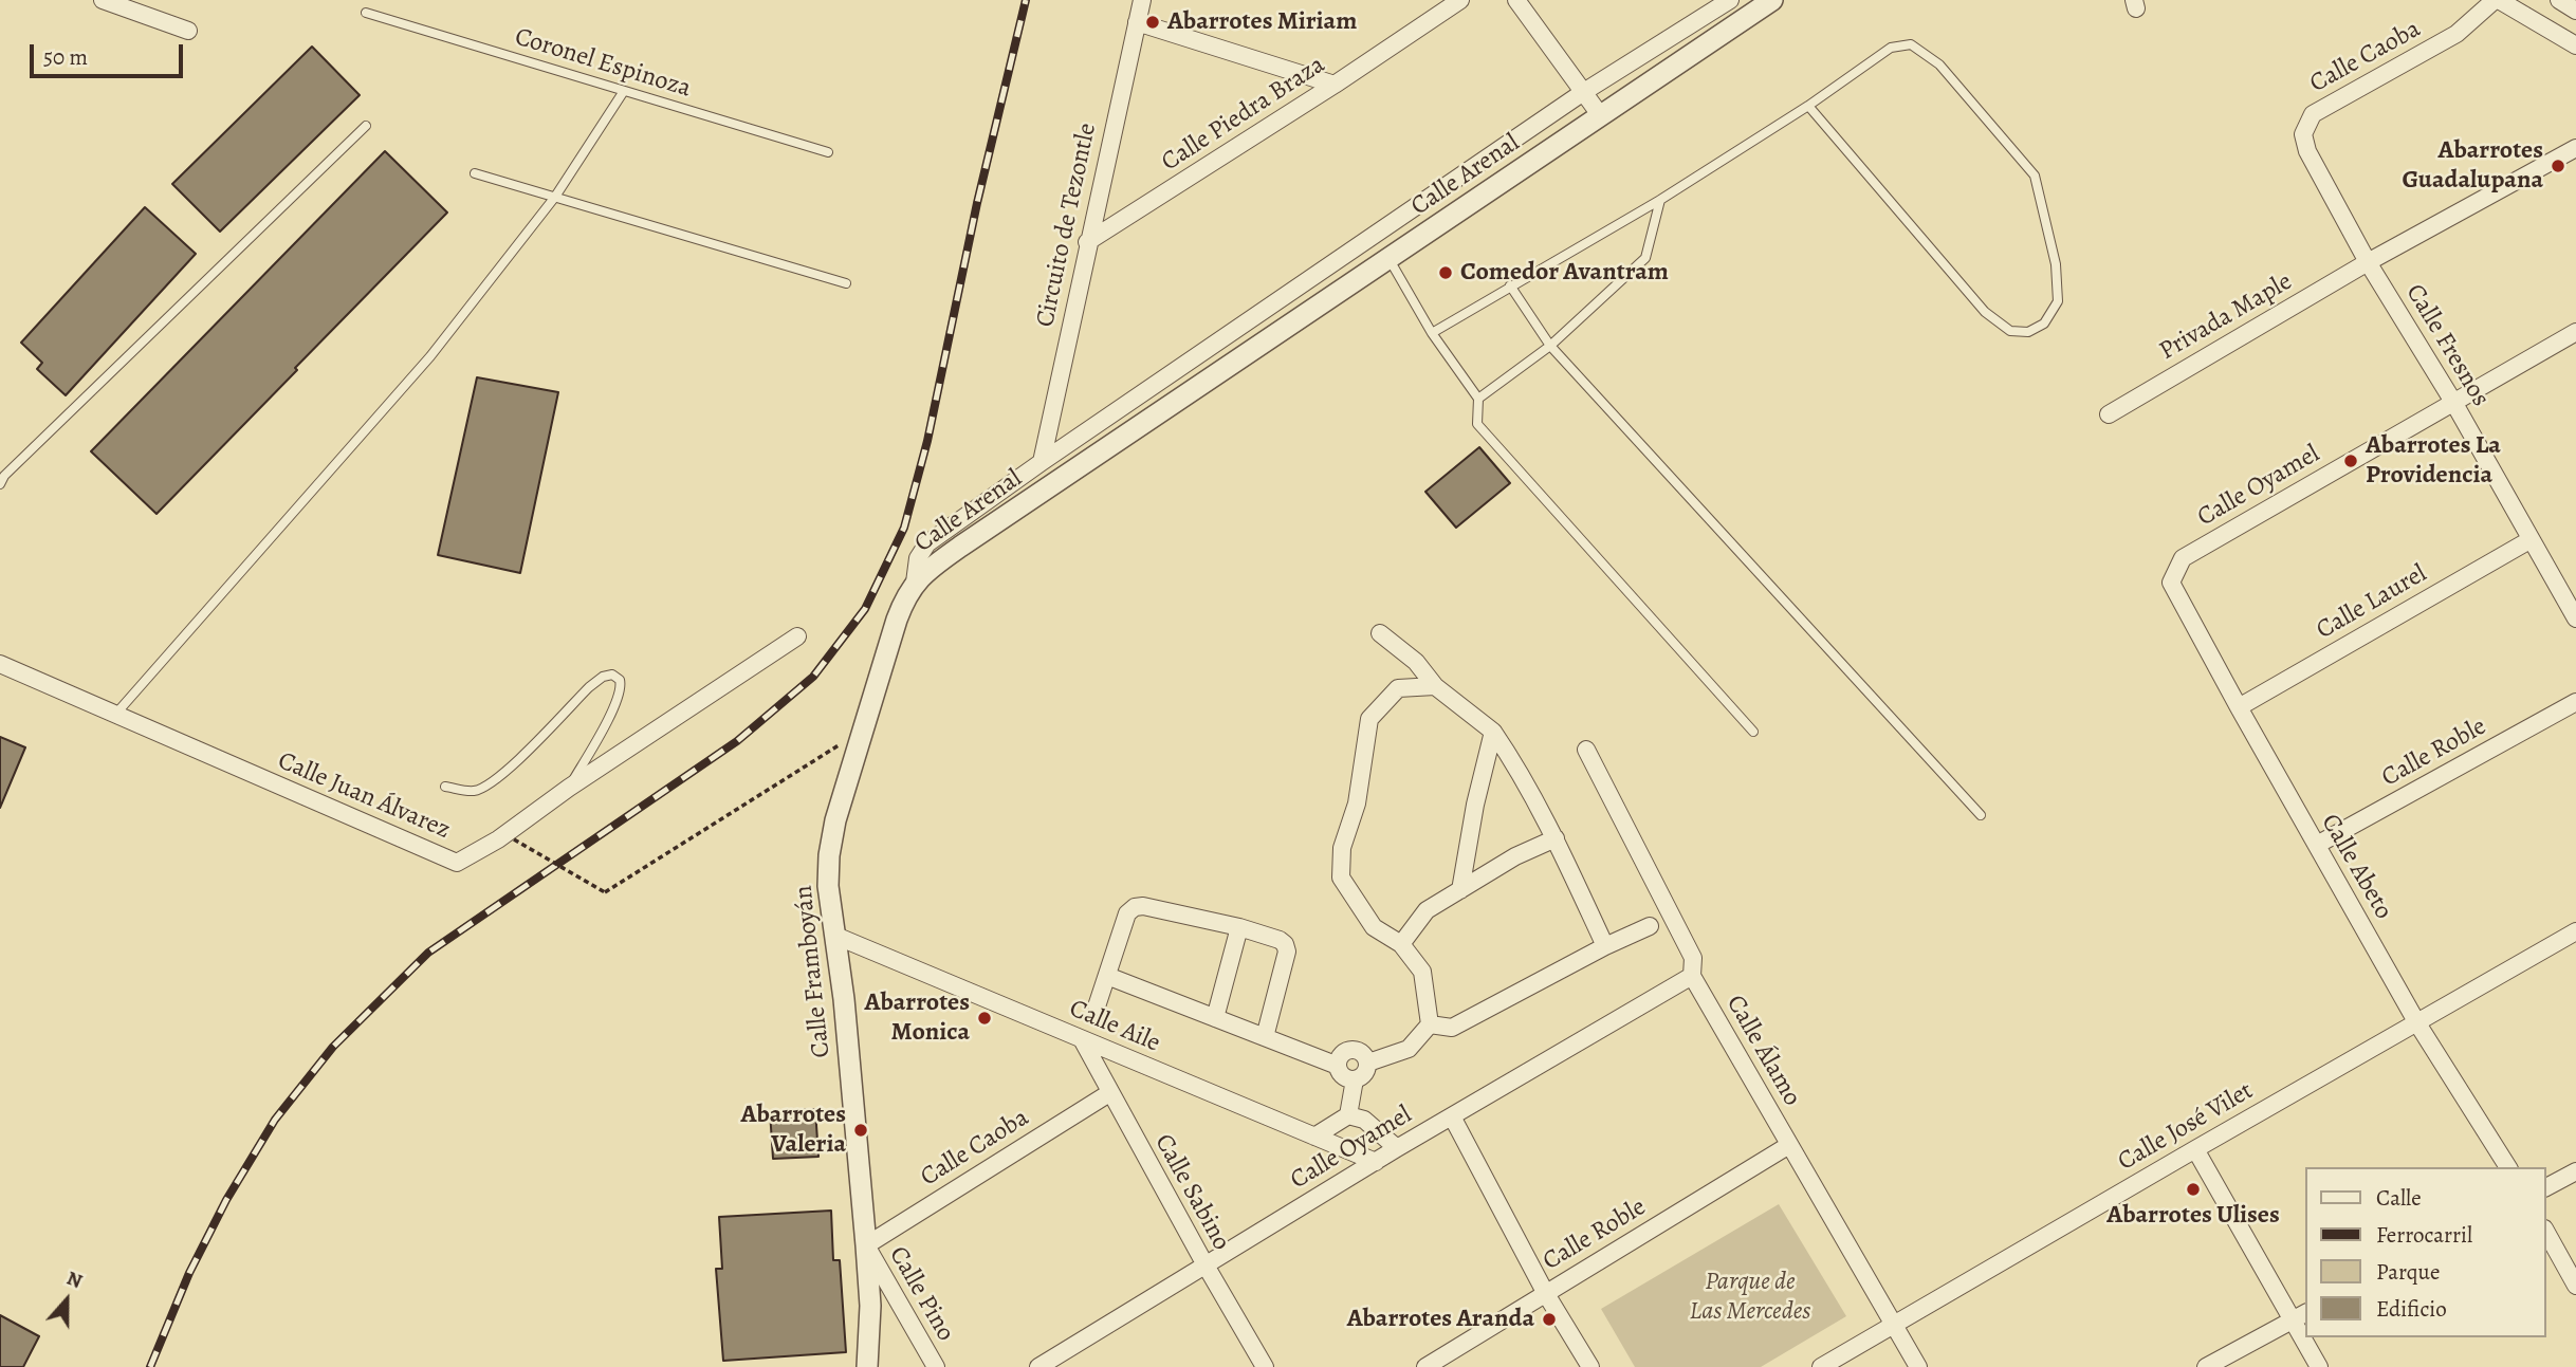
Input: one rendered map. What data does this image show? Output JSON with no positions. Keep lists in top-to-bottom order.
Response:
{
  "streets": {
    "street": [
      "Calle Caoba",
      "Calle Piedra Braza",
      "Calle Arenal",
      "Circuito de Tezontle",
      "Privada Maple",
      "Calle Fresnos",
      "Calle Oyamel",
      "Calle Laurel",
      "Calle Roble",
      "Calle Juan Álvarez",
      "Calle Abeto",
      "Calle Framboyán",
      "Calle Aile",
      "Calle Álamo",
      "Calle José Vilet",
      "Calle Sabino",
      "Calle Pino"
    ],
    "lane": ["Coronel Espinoza"]
  },
  "crossings": [
    ["Calle Caoba", "Calle Fresnos"],
    ["Calle Caoba", "Calle Framboyán"],
    ["Calle Caoba", "Calle Sabino"],
    ["Calle Caoba", "Calle Pino"],
    ["Calle Piedra Braza", "Circuito de Tezontle"],
    ["Calle Arenal", "Circuito de Tezontle"],
    ["Calle Arenal", "Calle Framboyán"],
    ["Privada Maple", "Calle Fresnos"],
    ["Calle Fresnos", "Calle Oyamel"],
    ["Calle Fresnos", "Calle Laurel"],
    ["Calle Oyamel", "Calle Abeto"],
    ["Calle Oyamel", "Calle Aile"],
    ["Calle Oyamel", "Calle Álamo"],
    ["Calle Oyamel", "Calle Sabino"],
    ["Calle Laurel", "Calle Abeto"],
    ["Calle Roble", "Calle Abeto"],
    ["Calle Roble", "Calle Álamo"],
    ["Calle Abeto", "Calle José Vilet"],
    ["Calle Framboyán", "Calle Aile"],
    ["Calle Framboyán", "Calle Pino"],
    ["Calle Aile", "Calle Sabino"],
    ["Calle Álamo", "Calle José Vilet"]
  ],
  "parks": ["Parque de Las Mercedes"],
  "places": [
    "Abarrotes Miriam",
    "Abarrotes Guadalupana",
    "Comedor Avantram",
    "Abarrotes La Providencia",
    "Abarrotes Monica",
    "Abarrotes Valeria",
    "Abarrotes Ulises",
    "Abarrotes Aranda"
  ],
  "legend": [
    "Calle",
    "Ferrocarril",
    "Parque",
    "Edificio"
  ],
  "scale_bar": "50 m",
  "north": "top"
}
